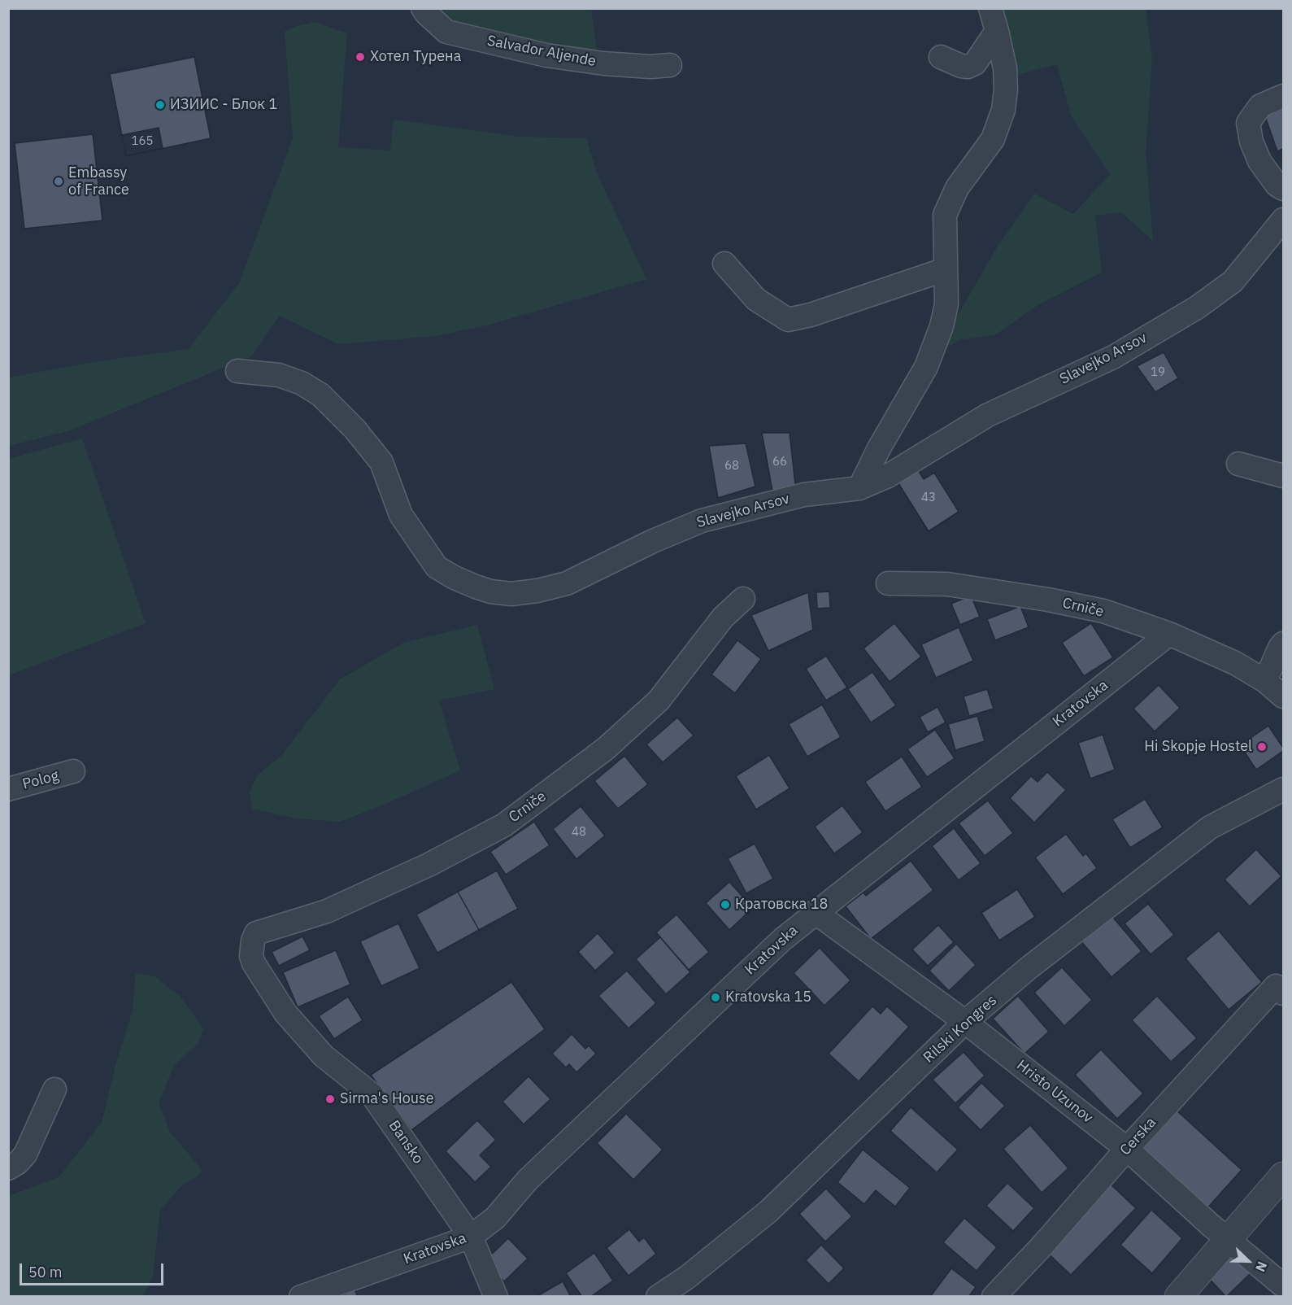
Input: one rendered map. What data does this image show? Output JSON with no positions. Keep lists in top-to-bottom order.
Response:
{
  "streets": {
    "street": [
      "Salvador Aljende",
      "Slavejko Arsov",
      "Crniče",
      "Kratovska",
      "Polog",
      "Rilski Kongres",
      "Hristo Uzunov",
      "Cerska",
      "Bansko"
    ]
  },
  "crossings": [
    ["Crniče", "Kratovska"],
    ["Crniče", "Bansko"],
    ["Kratovska", "Hristo Uzunov"],
    ["Kratovska", "Bansko"],
    ["Rilski Kongres", "Hristo Uzunov"],
    ["Hristo Uzunov", "Cerska"]
  ],
  "places": [
    "Хотел Турена",
    "ИЗИИС - Блок 1",
    "Embassy of France",
    "Hi Skopje Hostel",
    "Кратовска 18",
    "Kratovska 15",
    "Sirma's House"
  ],
  "house_numbers": [
    "165",
    "19",
    "66",
    "68",
    "43",
    "48"
  ],
  "scale_bar": "50 m",
  "north": "bottom right"
}
